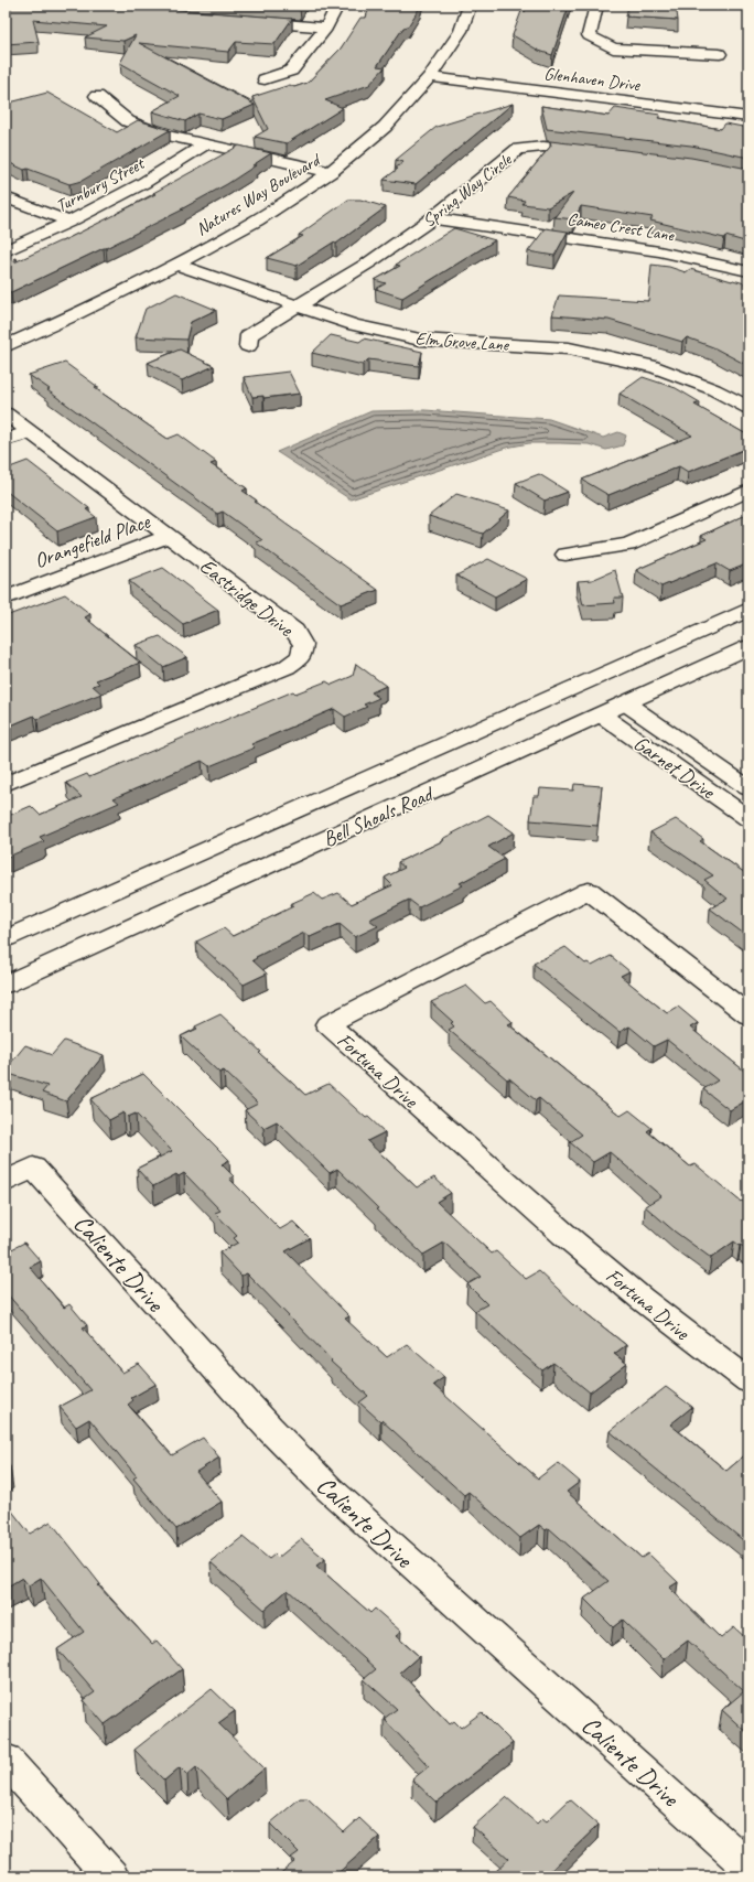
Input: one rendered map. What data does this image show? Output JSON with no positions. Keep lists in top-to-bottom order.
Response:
{
  "streets": {
    "street": [
      "Glenhaven Drive",
      "Turnbury Street",
      "Spring Way Circle",
      "Natures Way Boulevard",
      "Cameo Crest Lane",
      "Elm Grove Lane",
      "Orangefield Place",
      "Eastridge Drive",
      "Garnet Drive",
      "Bell Shoals Road",
      "Fortuna Drive",
      "Caliente Drive"
    ]
  },
  "crossings": [
    ["Glenhaven Drive", "Natures Way Boulevard"],
    ["Spring Way Circle", "Cameo Crest Lane"],
    ["Spring Way Circle", "Elm Grove Lane"],
    ["Natures Way Boulevard", "Elm Grove Lane"],
    ["Orangefield Place", "Eastridge Drive"],
    ["Garnet Drive", "Bell Shoals Road"]
  ]
}
